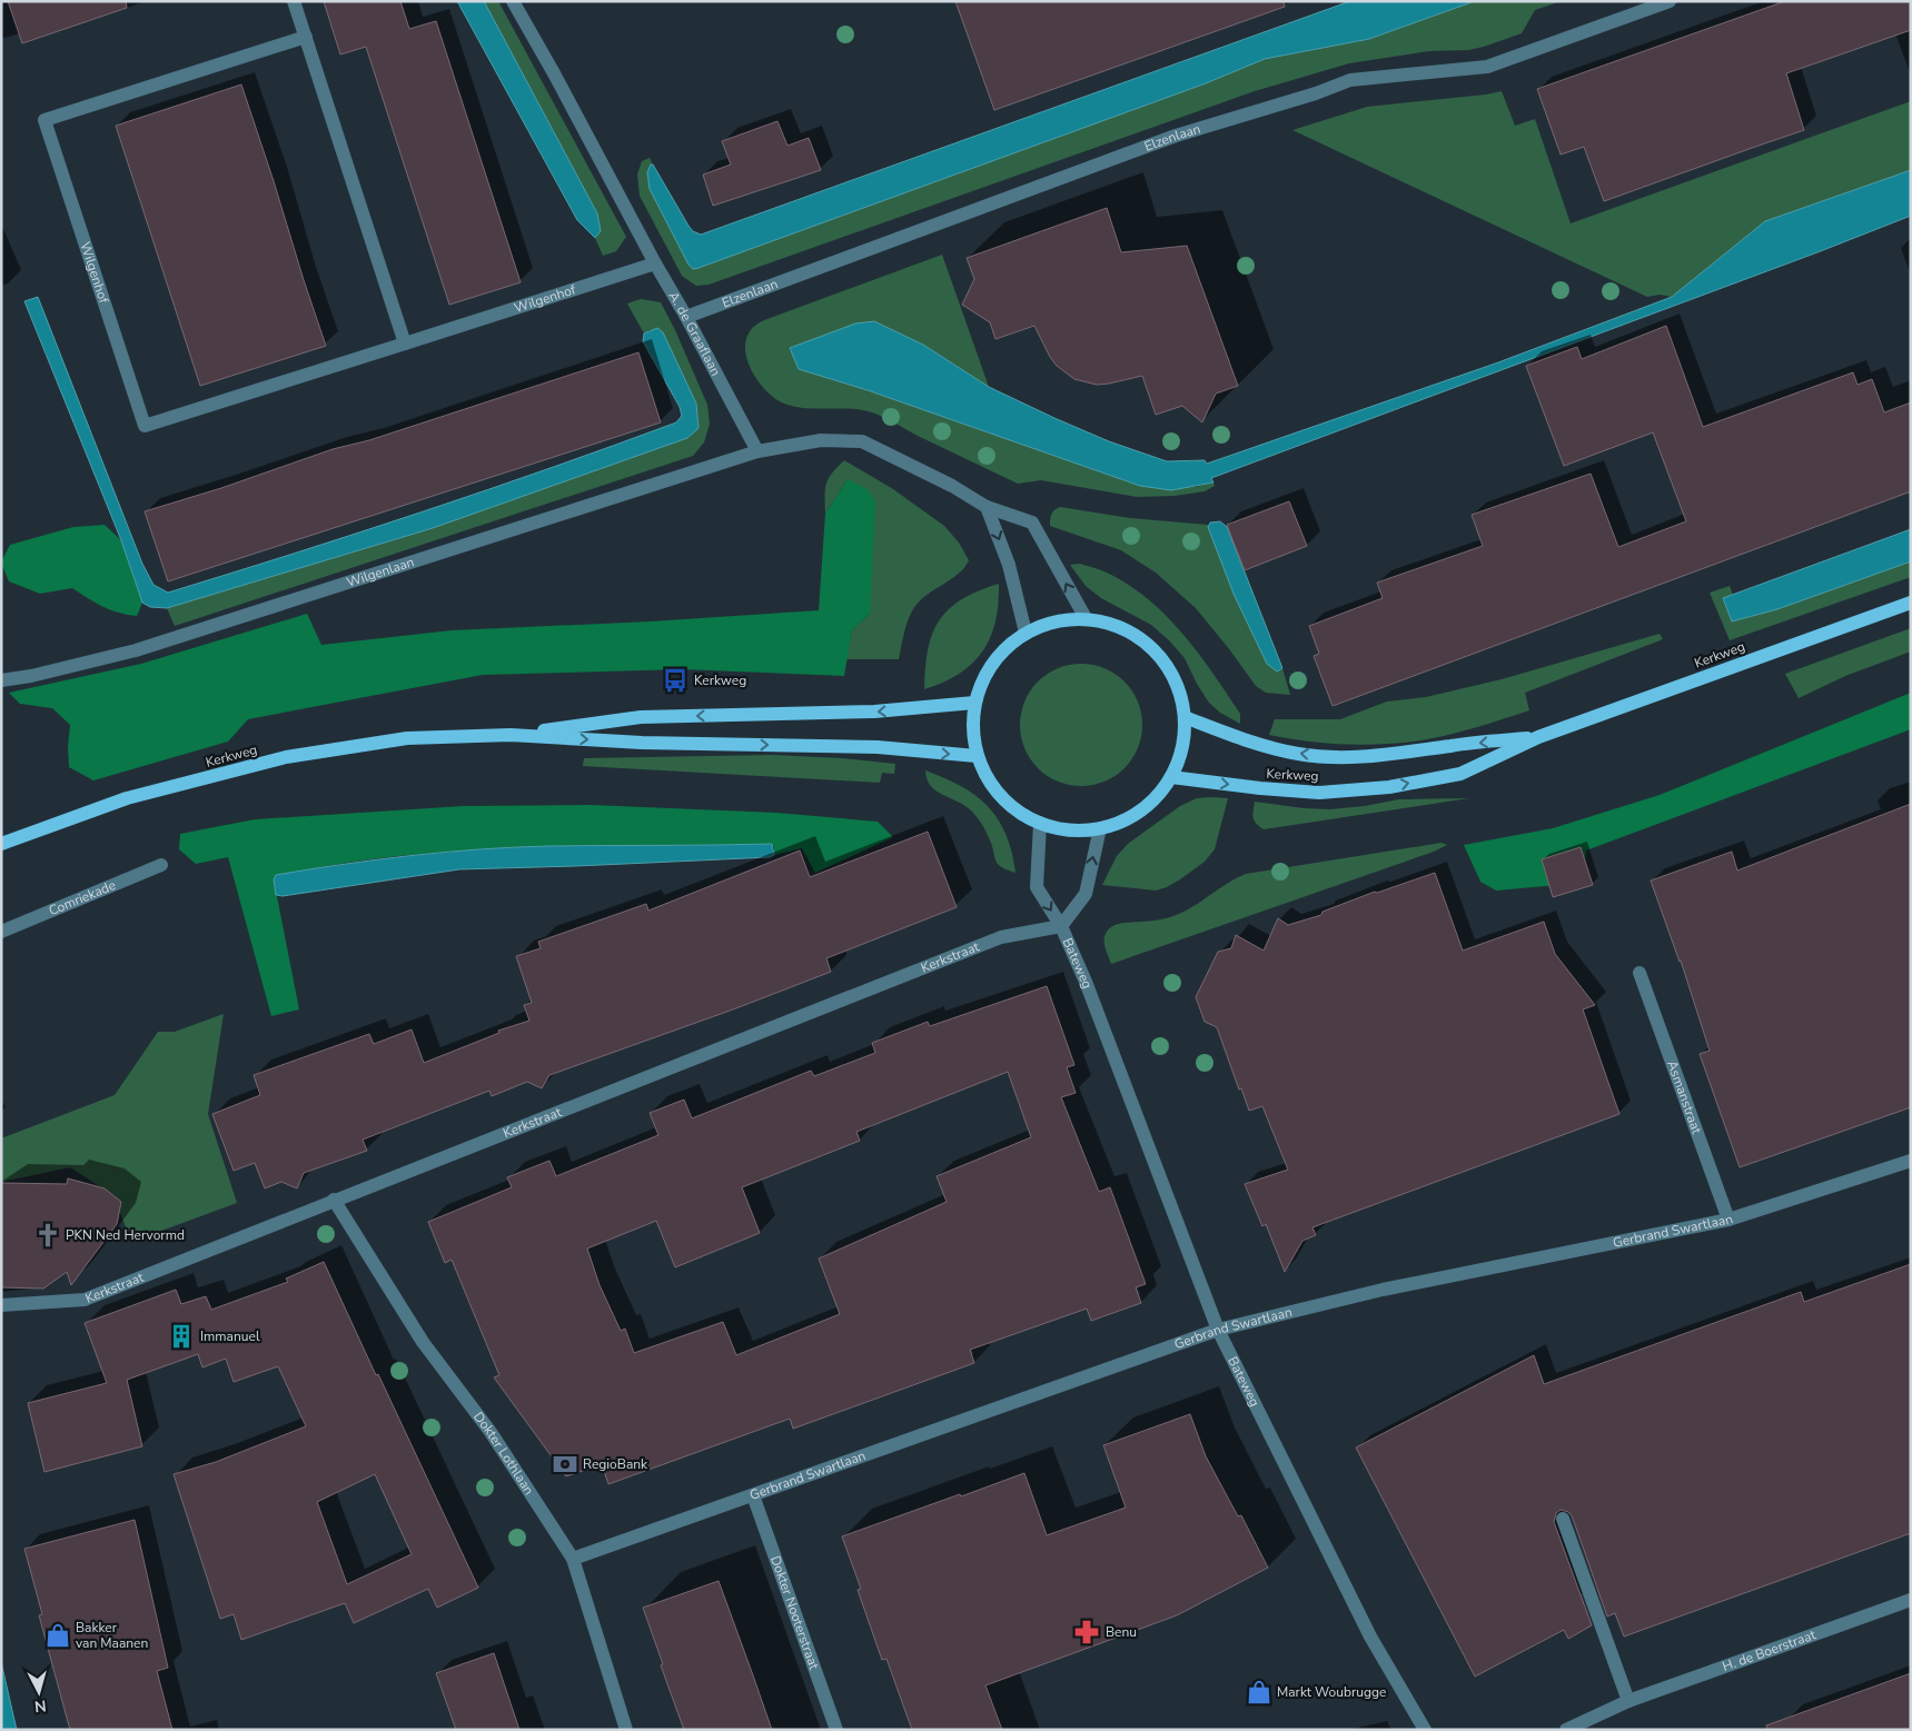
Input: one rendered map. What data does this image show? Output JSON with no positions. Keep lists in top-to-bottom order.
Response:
{
  "streets": {
    "main road": ["Kerkweg"],
    "street": [
      "Elzenlaan",
      "Wilgenhof",
      "A. de Graaflaan",
      "Wilgenlaan",
      "Comriekade",
      "Kerkstraat",
      "Bateweg",
      "Asmanstraat",
      "Gerbrand Swartlaan",
      "Dokter Lothlaan",
      "Dokter Nooterstraat",
      "H. de Boerstraat"
    ]
  },
  "crossings": [
    ["Elzenlaan", "A. de Graaflaan"],
    ["Wilgenhof", "A. de Graaflaan"],
    ["A. de Graaflaan", "Wilgenlaan"],
    ["Kerkstraat", "Bateweg"],
    ["Kerkstraat", "Dokter Lothlaan"],
    ["Bateweg", "Gerbrand Swartlaan"],
    ["Asmanstraat", "Gerbrand Swartlaan"],
    ["Gerbrand Swartlaan", "Dokter Lothlaan"],
    ["Gerbrand Swartlaan", "Dokter Nooterstraat"]
  ],
  "places": {
    "bus stop": ["Kerkweg"],
    "church": ["PKN Ned Hervormd"],
    "building": ["Immanuel"],
    "bank": ["RegioBank"],
    "pharmacy": ["Benu"],
    "shop": ["Bakker van Maanen", "Markt Woubrugge"]
  },
  "north": "bottom"
}
